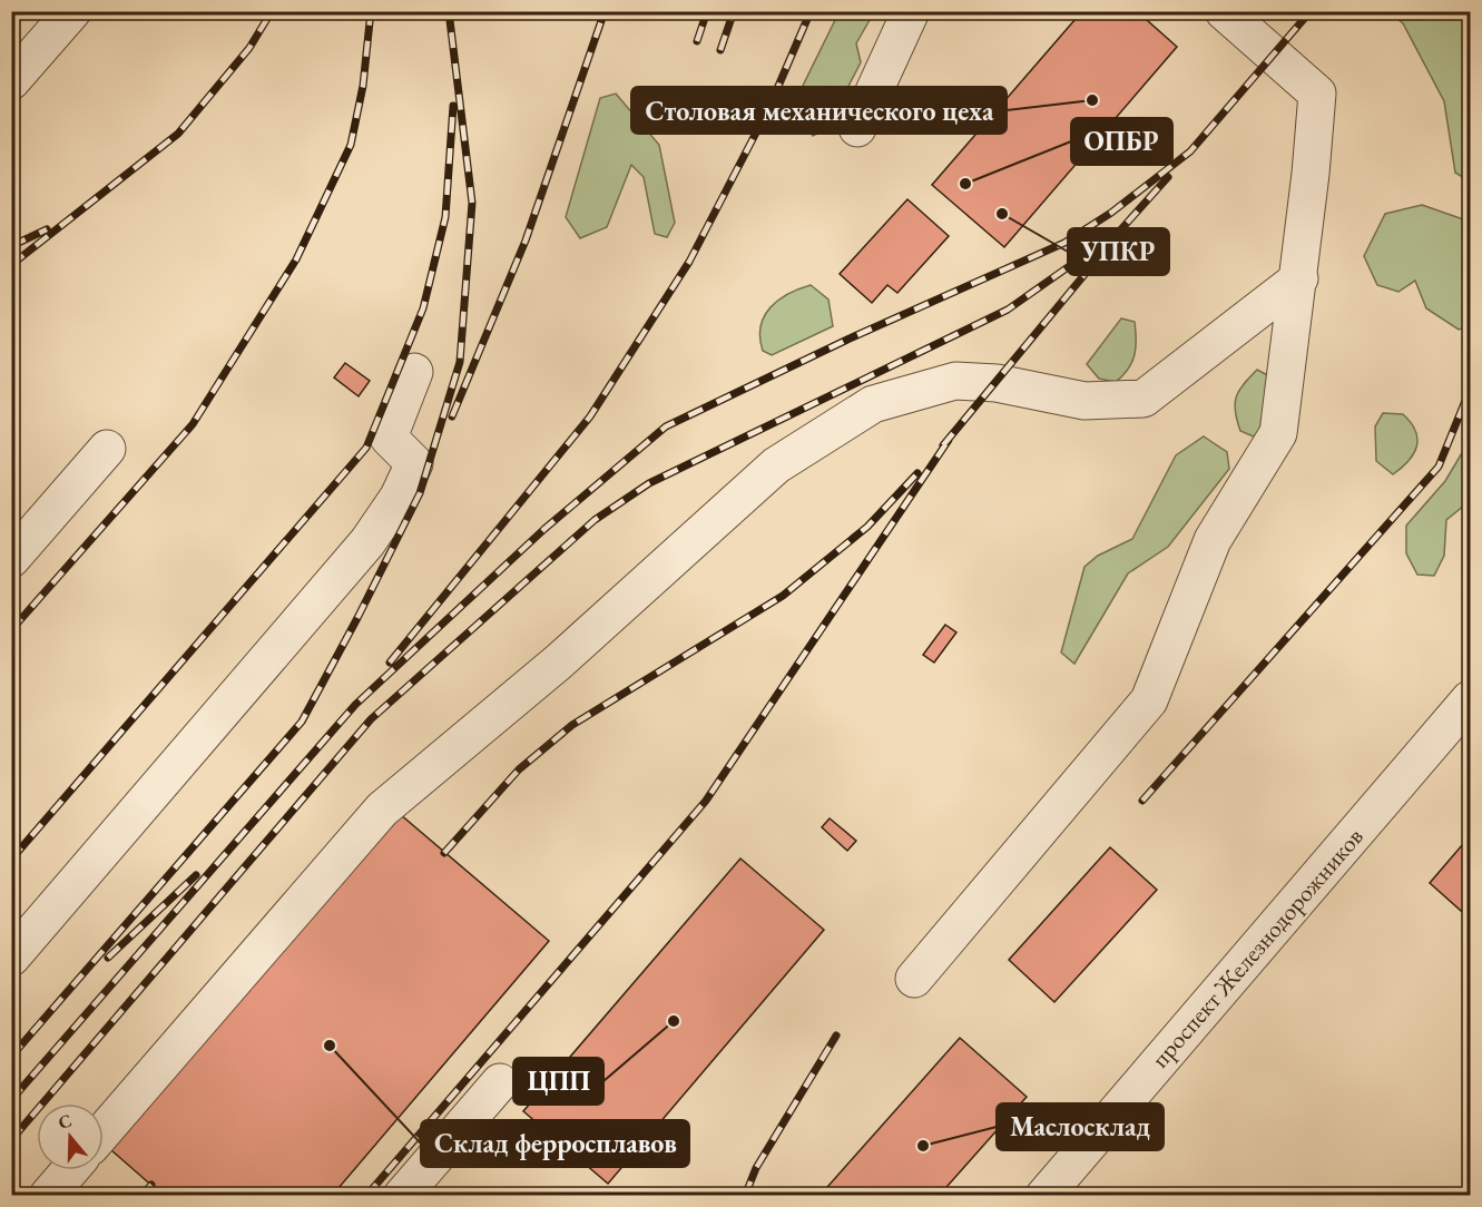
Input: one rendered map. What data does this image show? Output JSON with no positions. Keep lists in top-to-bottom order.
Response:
{
  "streets": {
    "street": ["проспект Железнодорожников"]
  },
  "places": [
    "Столовая механического цеха",
    "ОПБР",
    "УПКР",
    "ЦПП",
    "Склад ферросплавов",
    "Маслосклад"
  ],
  "north": "top"
}
